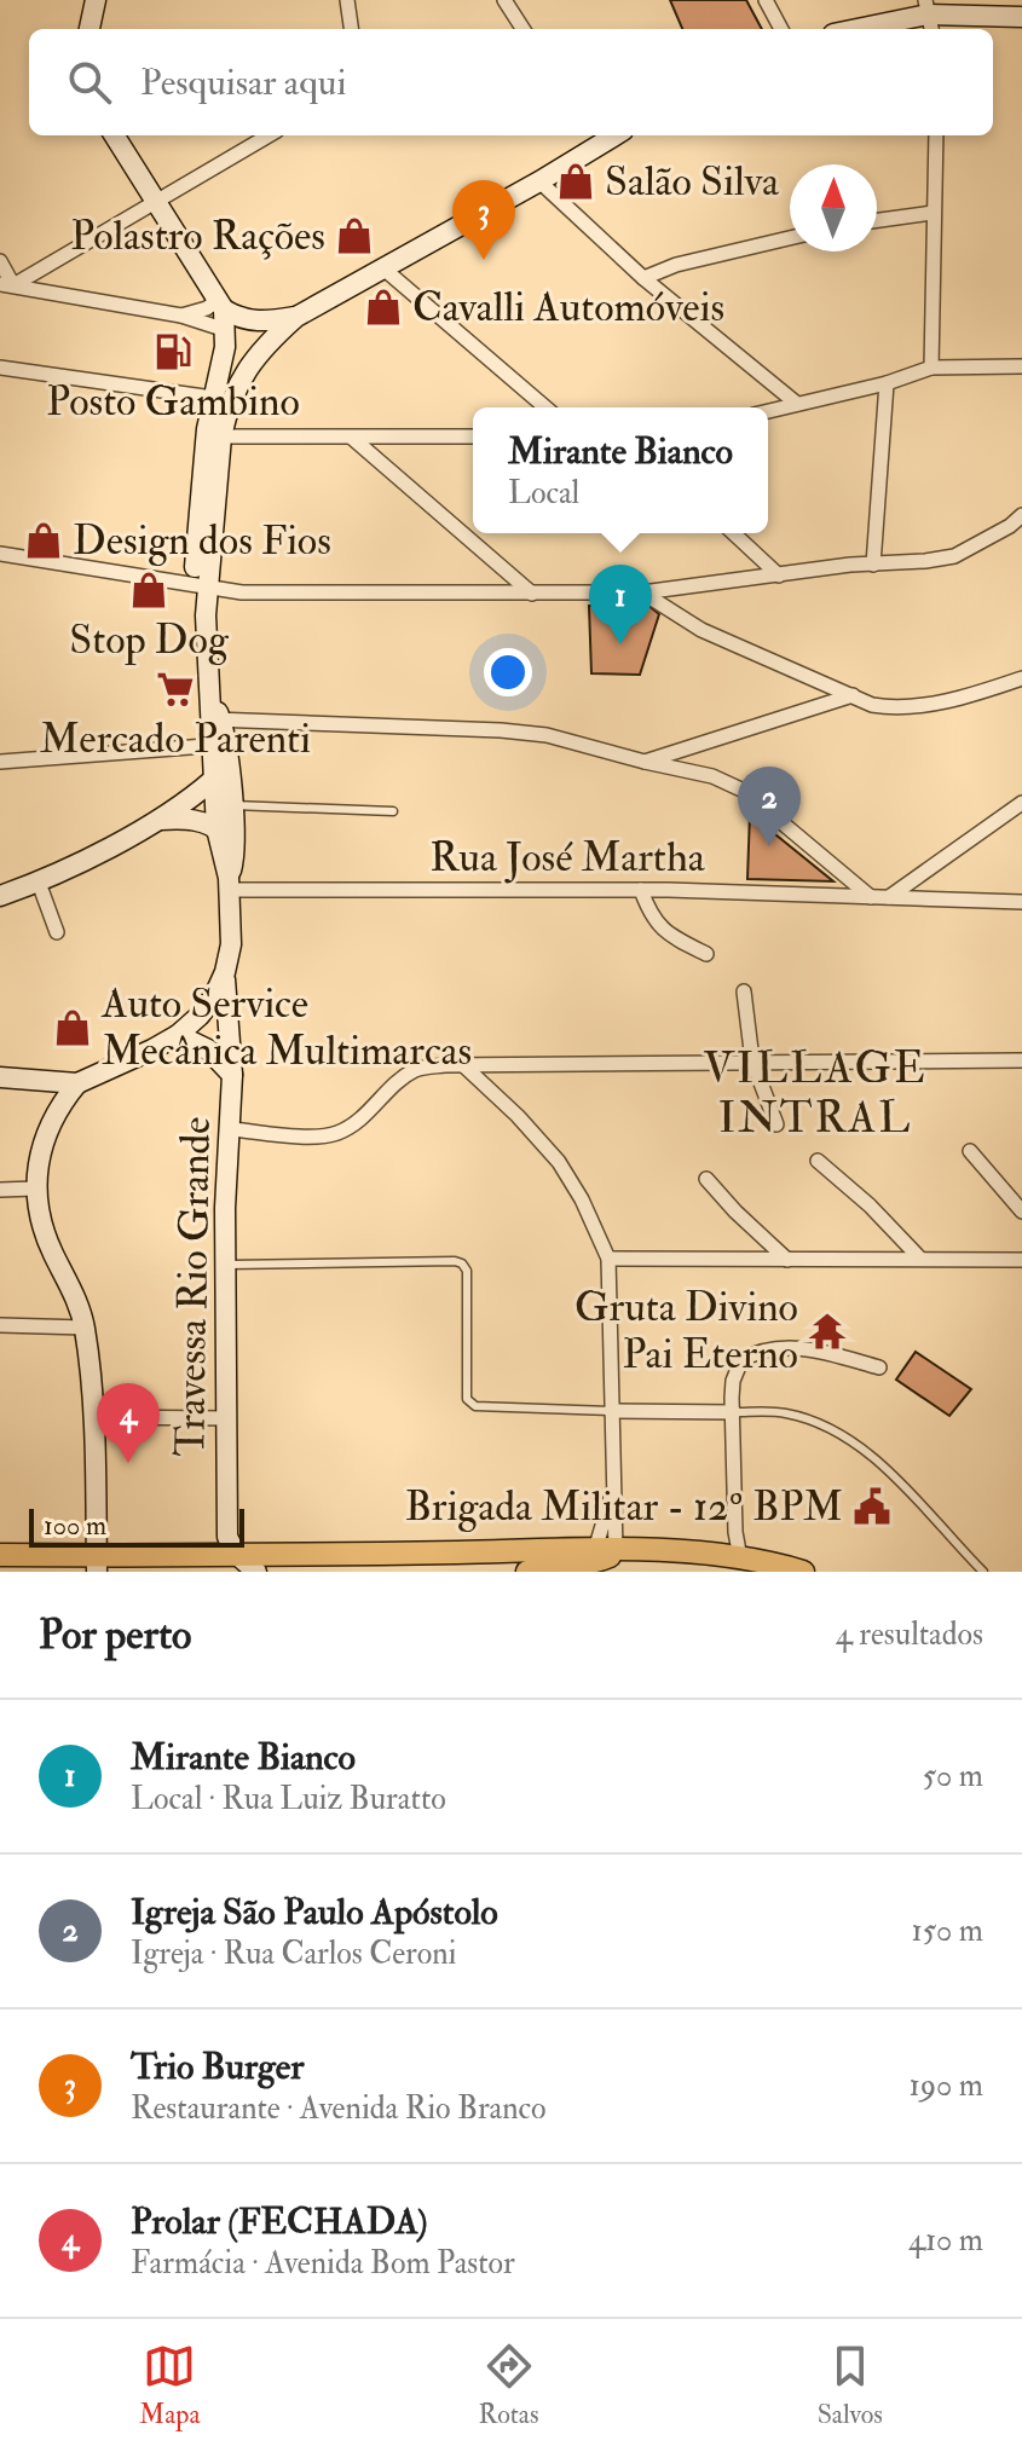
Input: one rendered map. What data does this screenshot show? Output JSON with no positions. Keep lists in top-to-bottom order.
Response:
{
  "streets": {
    "main road": ["Travessa Rio Grande"],
    "street": ["Rua José Martha"]
  },
  "crossings": [
    ["Rua José Martha", "Travessa Rio Grande"]
  ],
  "districts": ["VILLAGE INTRAL"],
  "places": {
    "shop": [
      "Salão Silva",
      "Polastro Rações",
      "Cavalli Automóveis",
      "Design dos Fios",
      "Stop Dog",
      "Auto Service Mecânica Multimarcas"
    ],
    "fuel station": ["Posto Gambino"],
    "supermarket": ["Mercado Parenti"],
    "temple": ["Gruta Divino Pai Eterno"],
    "public building": ["Brigada Militar - 12º BPM"]
  },
  "scale_bar": "100 m",
  "north": "top",
  "page": {
    "search": "Pesquisar aqui",
    "pins": [
      "3",
      "1",
      "2",
      "4"
    ],
    "popup": ["Mirante Bianco", "Local"],
    "scale": "100 m",
    "heading": ["Por perto", "4 resultados"],
    "list": [
      {
        "mark": "1",
        "name": "Mirante Bianco",
        "note": "Local · Rua Luiz Buratto",
        "value": "50 m"
      },
      {
        "mark": "2",
        "name": "Igreja São Paulo Apóstolo",
        "note": "Igreja · Rua Carlos Ceroni",
        "value": "150 m"
      },
      {
        "mark": "3",
        "name": "Trio Burger",
        "note": "Restaurante · Avenida Rio Branco",
        "value": "190 m"
      },
      {
        "mark": "4",
        "name": "Prolar (FECHADA)",
        "note": "Farmácia · Avenida Bom Pastor",
        "value": "410 m"
      }
    ],
    "nav": ["Mapa", "Rotas", "Salvos"]
  }
}
